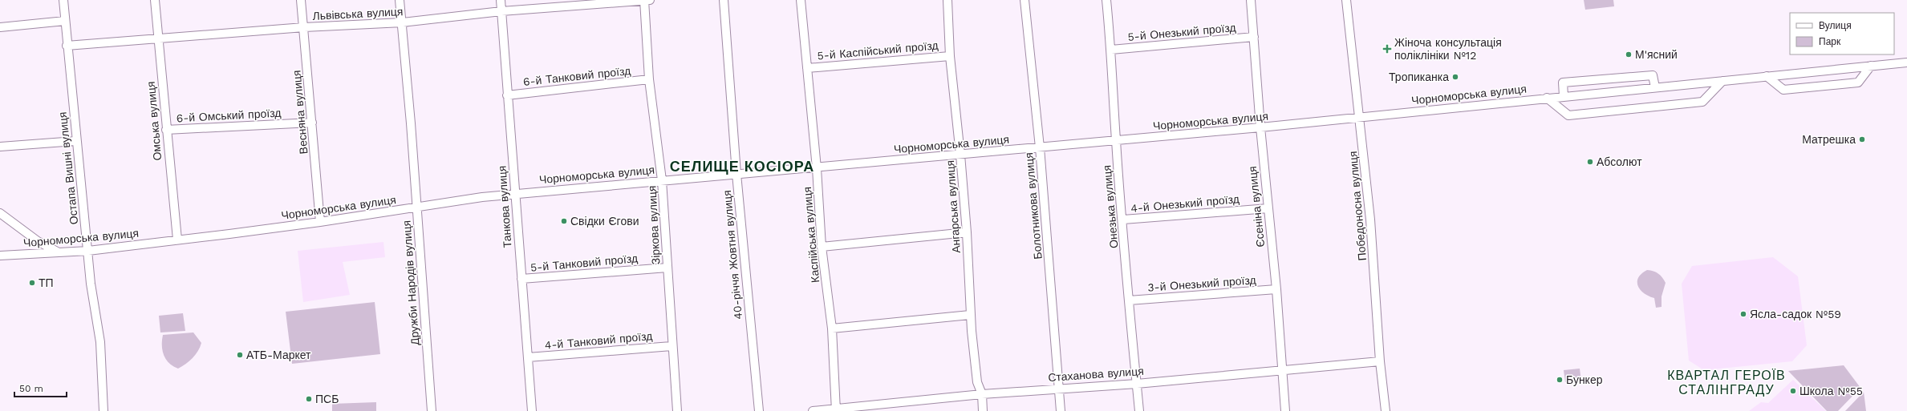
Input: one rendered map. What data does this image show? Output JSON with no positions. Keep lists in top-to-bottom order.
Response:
{
  "streets": {
    "street": [
      "Львівська вулиця",
      "5-й Онезький проїзд",
      "5-й Каспійський проїзд",
      "6-й Танковий проїзд",
      "Чорноморська вулиця",
      "Весняна вулиця",
      "6-й Омський проїзд",
      "Омська вулиця",
      "Остапа Вишні вулиця",
      "4-й Онезький проїзд",
      "Болотникова вулиця",
      "Победоносна вулиця",
      "Танкова вулиця",
      "Ангарська вулиця",
      "Онезька вулиця",
      "Єсеніна вулиця",
      "Зіркова вулиця",
      "Каспійська вулиця",
      "40-річчя Жовтня вулиця",
      "5-й Танковий проїзд",
      "Дружби Народів вулиця",
      "3-й Онезький проїзд",
      "4-й Танковий проїзд",
      "Стаханова вулиця"
    ]
  },
  "crossings": [
    ["Львівська вулиця", "Весняна вулиця"],
    ["Львівська вулиця", "Омська вулиця"],
    ["Львівська вулиця", "Остапа Вишні вулиця"],
    ["Львівська вулиця", "Танкова вулиця"],
    ["Львівська вулиця", "Зіркова вулиця"],
    ["Львівська вулиця", "Дружби Народів вулиця"],
    ["5-й Онезький проїзд", "Онезька вулиця"],
    ["5-й Онезький проїзд", "Єсеніна вулиця"],
    ["5-й Каспійський проїзд", "Ангарська вулиця"],
    ["5-й Каспійський проїзд", "Каспійська вулиця"],
    ["6-й Танковий проїзд", "Танкова вулиця"],
    ["6-й Танковий проїзд", "Зіркова вулиця"],
    ["Чорноморська вулиця", "Весняна вулиця"],
    ["Чорноморська вулиця", "Омська вулиця"],
    ["Чорноморська вулиця", "Остапа Вишні вулиця"],
    ["Чорноморська вулиця", "Болотникова вулиця"],
    ["Чорноморська вулиця", "Победоносна вулиця"],
    ["Чорноморська вулиця", "Танкова вулиця"],
    ["Чорноморська вулиця", "Ангарська вулиця"],
    ["Чорноморська вулиця", "Онезька вулиця"],
    ["Чорноморська вулиця", "Єсеніна вулиця"],
    ["Чорноморська вулиця", "Зіркова вулиця"],
    ["Чорноморська вулиця", "Каспійська вулиця"],
    ["Чорноморська вулиця", "40-річчя Жовтня вулиця"],
    ["Чорноморська вулиця", "Дружби Народів вулиця"],
    ["Весняна вулиця", "6-й Омський проїзд"],
    ["6-й Омський проїзд", "Омська вулиця"],
    ["4-й Онезький проїзд", "Онезька вулиця"],
    ["4-й Онезький проїзд", "Єсеніна вулиця"],
    ["Болотникова вулиця", "Стаханова вулиця"],
    ["Победоносна вулиця", "Стаханова вулиця"],
    ["Танкова вулиця", "5-й Танковий проїзд"],
    ["Танкова вулиця", "4-й Танковий проїзд"],
    ["Ангарська вулиця", "Стаханова вулиця"],
    ["Онезька вулиця", "3-й Онезький проїзд"],
    ["Онезька вулиця", "Стаханова вулиця"],
    ["Єсеніна вулиця", "3-й Онезький проїзд"],
    ["Єсеніна вулиця", "Стаханова вулиця"],
    ["Зіркова вулиця", "5-й Танковий проїзд"],
    ["Зіркова вулиця", "4-й Танковий проїзд"],
    ["Каспійська вулиця", "Стаханова вулиця"]
  ],
  "districts": ["СЕЛИЩЕ КОСІОРА", "КВАРТАЛ ГЕРОЇВ СТАЛІНГРАДУ"],
  "places": {
    "health": ["Жіноча консультація поліклініки №12"],
    "other": [
      "М'ясний",
      "Тропиканка",
      "Матрешка",
      "Абсолют",
      "Свідки Єгови",
      "ТП",
      "Ясла-садок №59",
      "АТБ-Маркет",
      "Бункер",
      "Школа №55",
      "ПСБ"
    ]
  },
  "legend": ["Вулиця", "Парк"],
  "scale_bar": "50 m"
}
